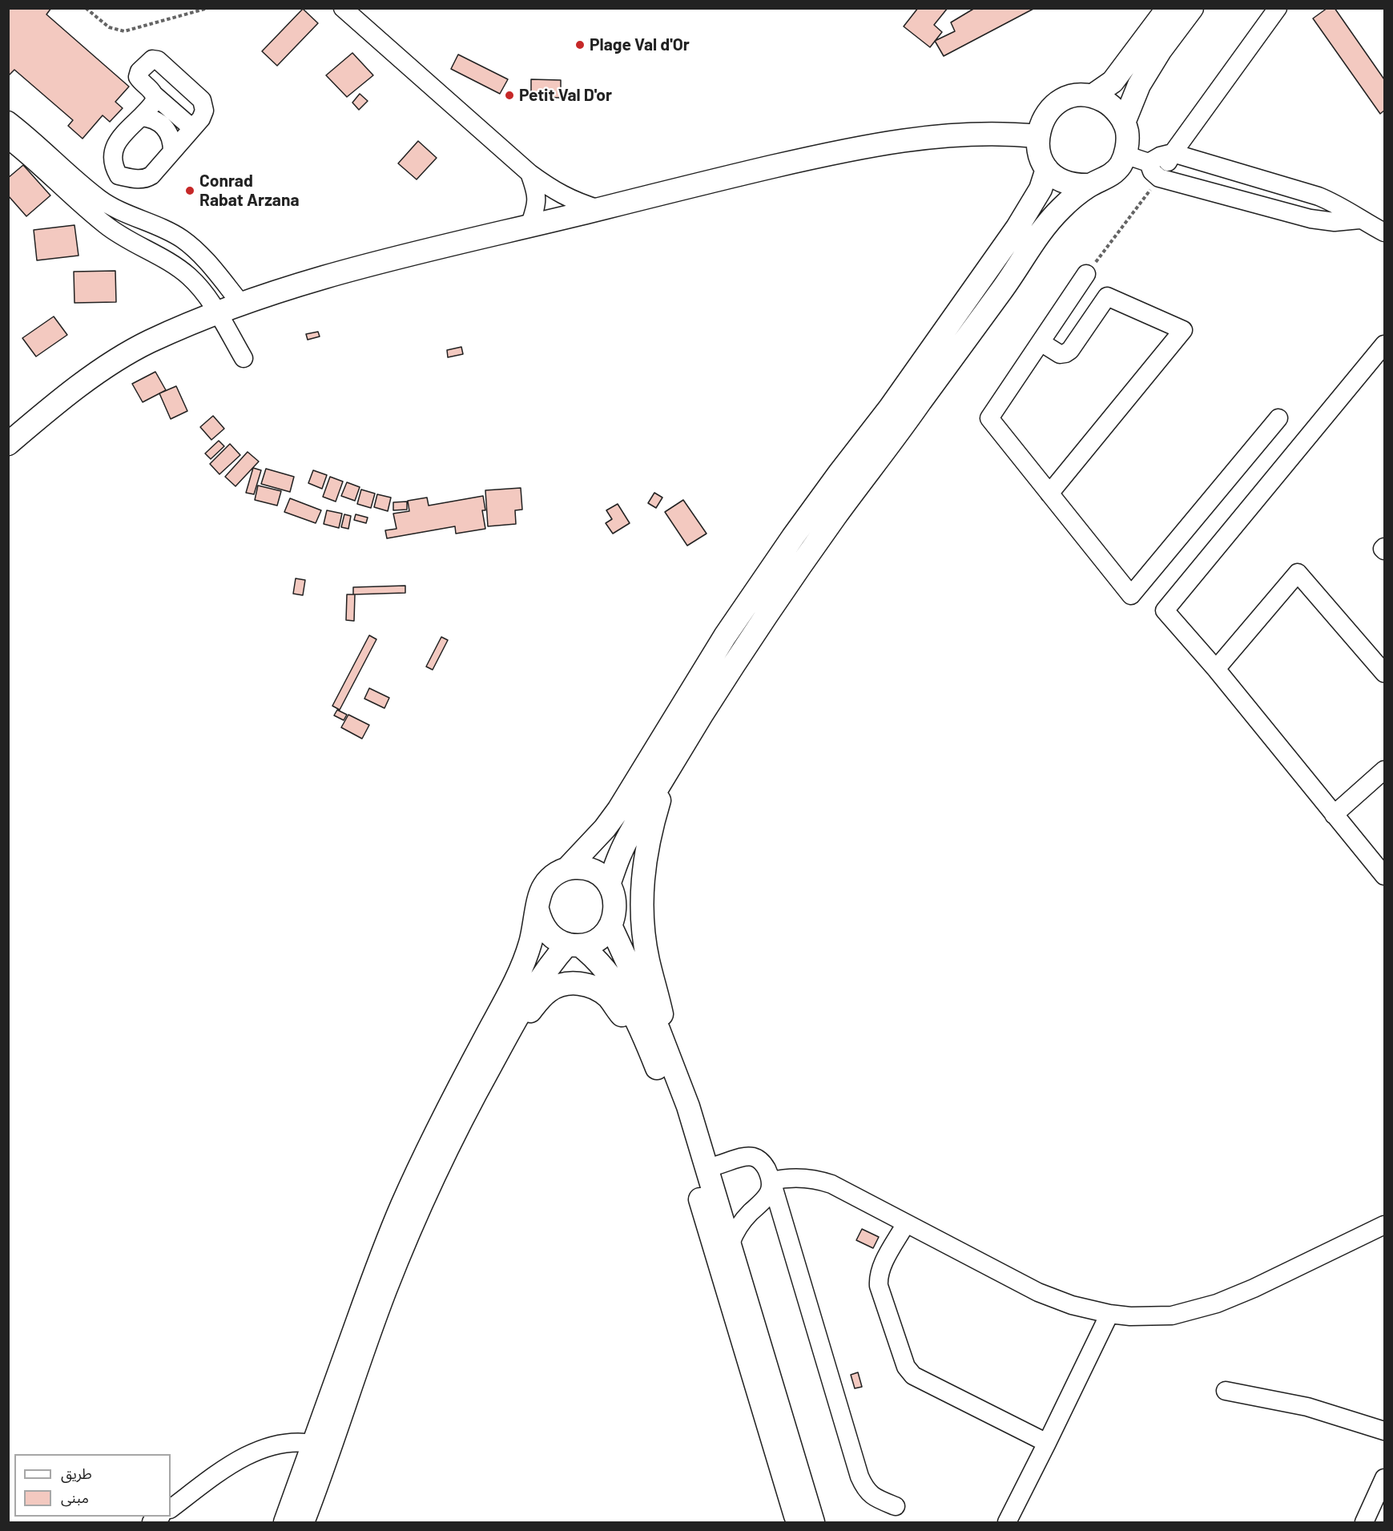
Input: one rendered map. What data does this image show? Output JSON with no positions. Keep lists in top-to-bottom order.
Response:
{
  "places": ["Plage Val d'Or", "Petit Val D'or", "Conrad Rabat Arzana"],
  "legend": ["طريق", "مبنى"]
}
